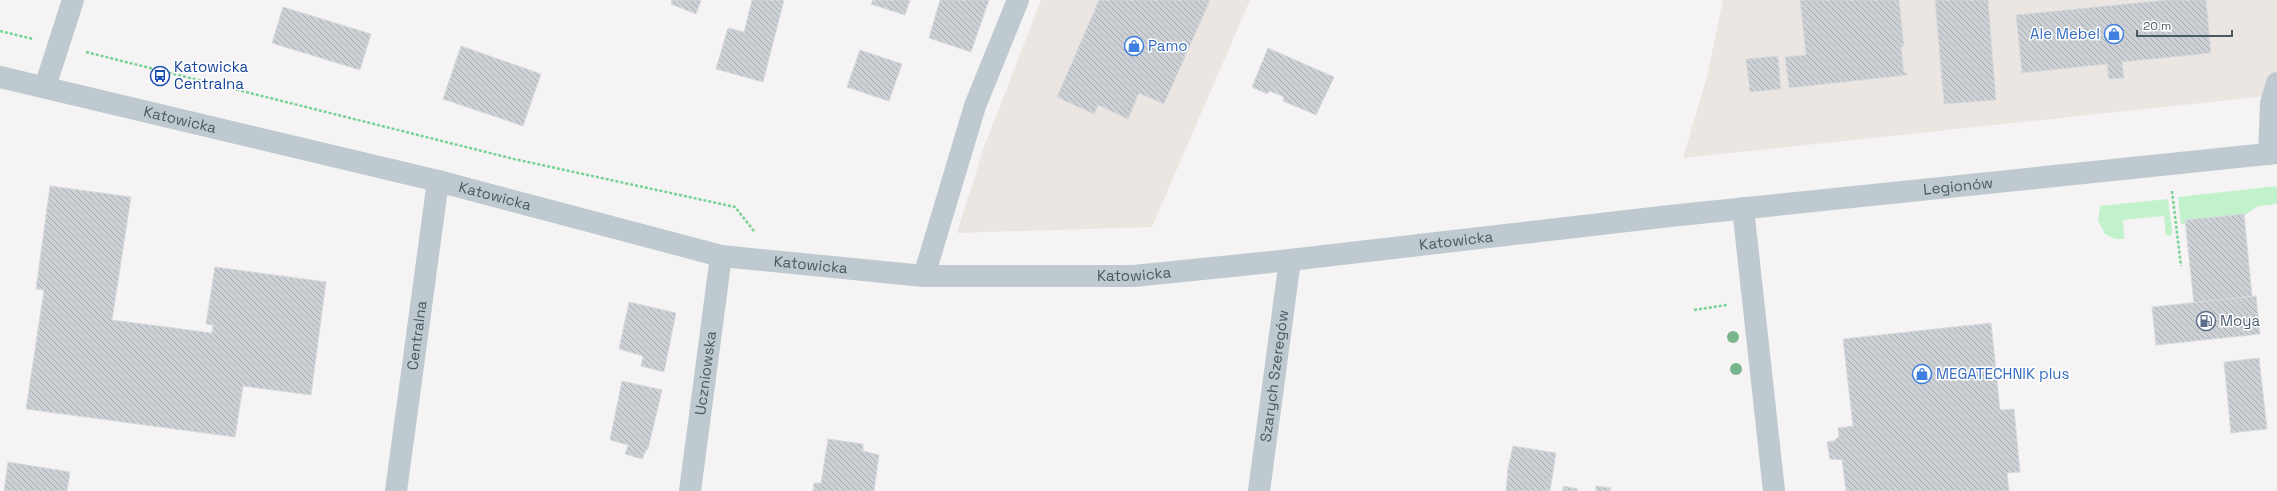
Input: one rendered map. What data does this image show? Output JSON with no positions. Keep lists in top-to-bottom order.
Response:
{
  "streets": {
    "street": [
      "Katowicka",
      "Legionów",
      "Centralna",
      "Uczniowska",
      "Szarych Szeregów"
    ]
  },
  "crossings": [
    ["Katowicka", "Legionów"],
    ["Katowicka", "Centralna"],
    ["Katowicka", "Uczniowska"],
    ["Katowicka", "Szarych Szeregów"]
  ],
  "places": {
    "shop": ["Ale Mebel", "Pamo", "MEGATECHNIK plus"],
    "bus stop": ["Katowicka Centralna"],
    "fuel station": ["Moya"]
  },
  "scale_bar": "20 m"
}
